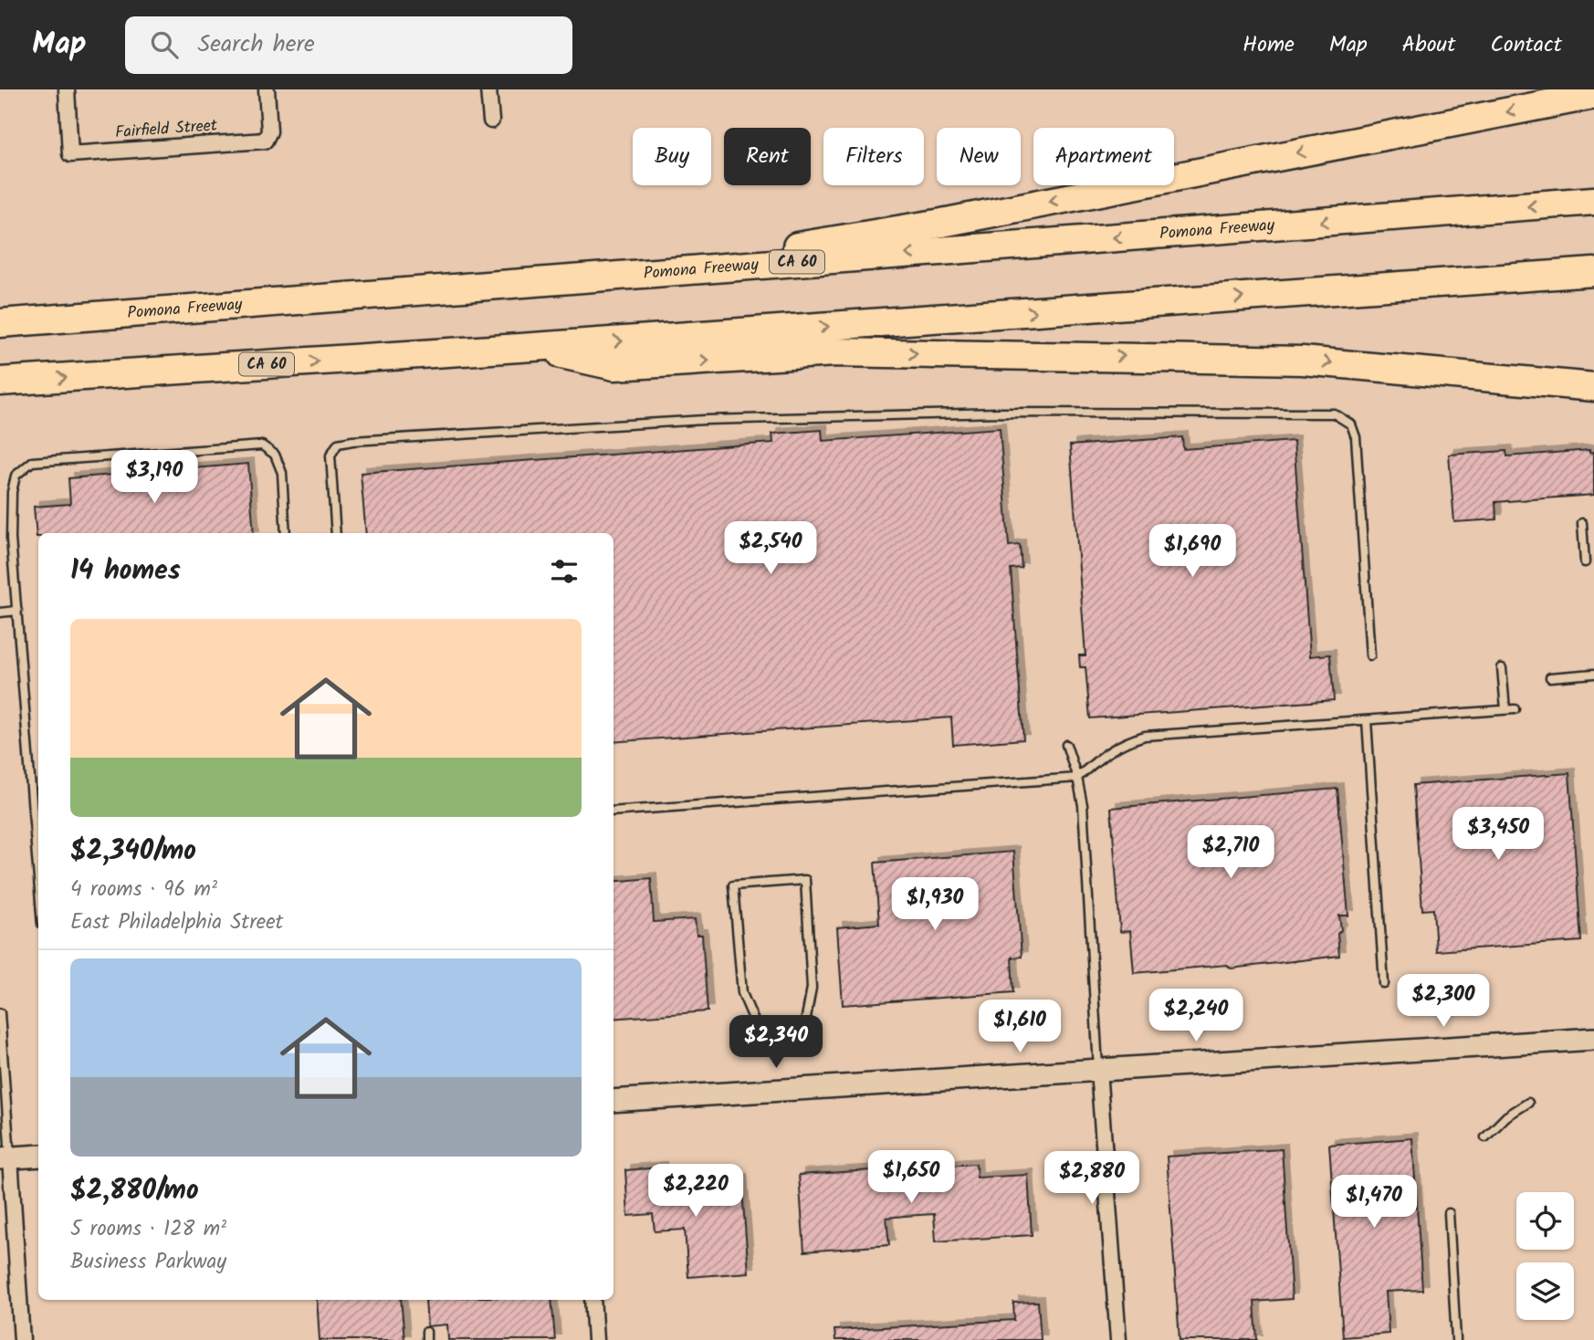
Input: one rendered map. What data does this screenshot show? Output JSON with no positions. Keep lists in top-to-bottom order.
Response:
{
  "streets": {
    "highway": ["Pomona Freeway", "CA 60"],
    "street": ["Fairfield Street"]
  },
  "page": {
    "header": "Map",
    "search": "Search here",
    "nav": [
      "Home",
      "Map",
      "About",
      "Contact"
    ],
    "chip": [
      "Buy",
      "Rent",
      "Filters",
      "New",
      "Apartment"
    ],
    "price": [
      "$3,190",
      "$2,540",
      "$1,690",
      "$3,450",
      "$2,710",
      "$1,930",
      "$2,300",
      "$2,240",
      "$1,610",
      "$2,340",
      "$1,650",
      "$2,880",
      "$2,220",
      "$1,470"
    ],
    "heading": "14 homes",
    "list": [
      {
        "name": "$2,340/mo",
        "note": "4 rooms · 96 m² · East Philadelphia Street"
      },
      {
        "name": "$2,880/mo",
        "note": "5 rooms · 128 m² · Business Parkway"
      }
    ]
  }
}
